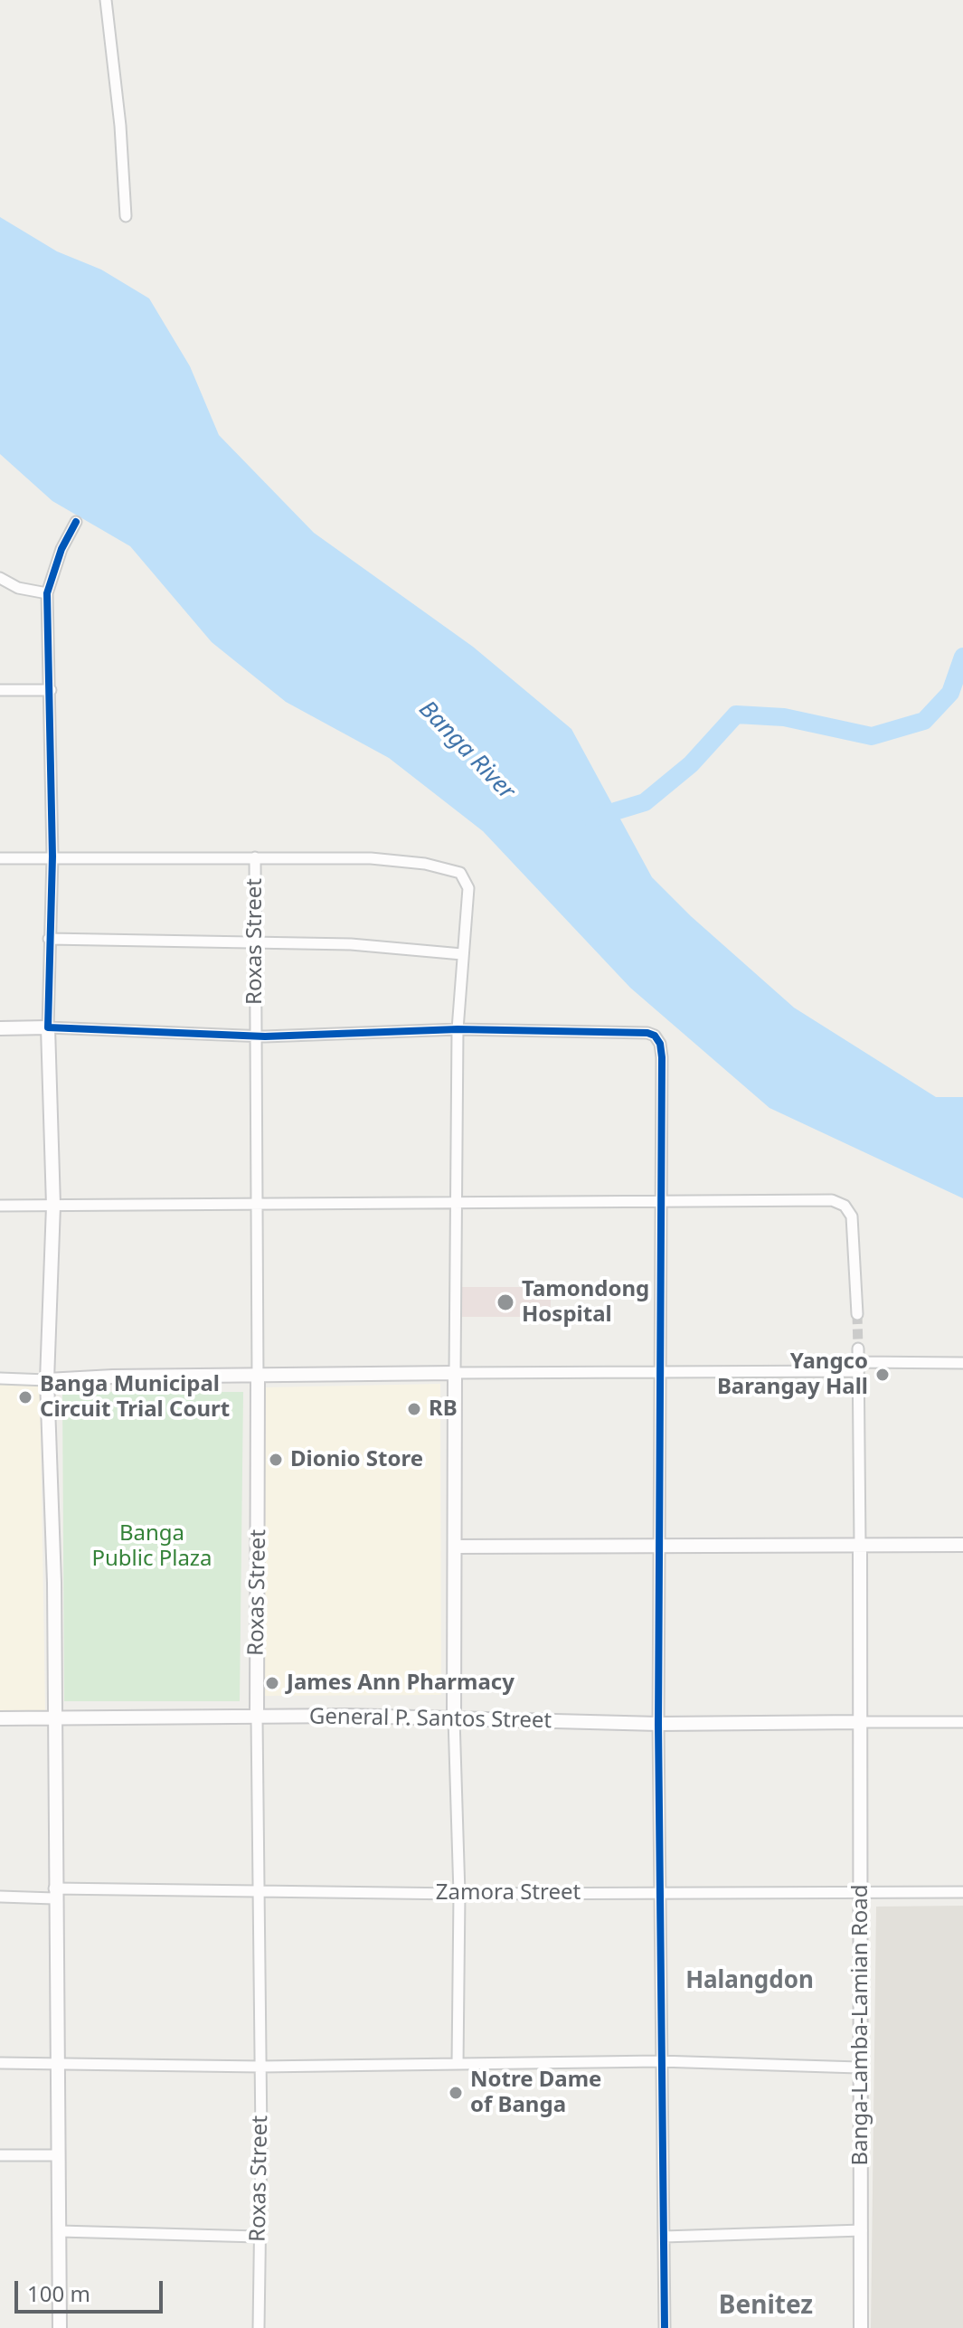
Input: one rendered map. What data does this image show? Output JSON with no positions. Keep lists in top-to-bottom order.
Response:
{
  "streets": {
    "main road": ["Roxas Street", "General P. Santos Street", "Banga-Lamba-Lamian Road"],
    "street": ["Zamora Street"]
  },
  "crossings": [
    ["Roxas Street", "General P. Santos Street"],
    ["Roxas Street", "Zamora Street"],
    ["General P. Santos Street", "Banga-Lamba-Lamian Road"],
    ["Zamora Street", "Banga-Lamba-Lamian Road"]
  ],
  "districts": ["Halangdon", "Benitez"],
  "water": ["Banga River"],
  "parks": ["Banga Public Plaza"],
  "places": [
    "Tamondong Hospital",
    "Yangco Barangay Hall",
    "Banga Municipal Circuit Trial Court",
    "RB",
    "Dionio Store",
    "James Ann Pharmacy",
    "Notre Dame of Banga"
  ],
  "scale_bar": "100 m"
}
